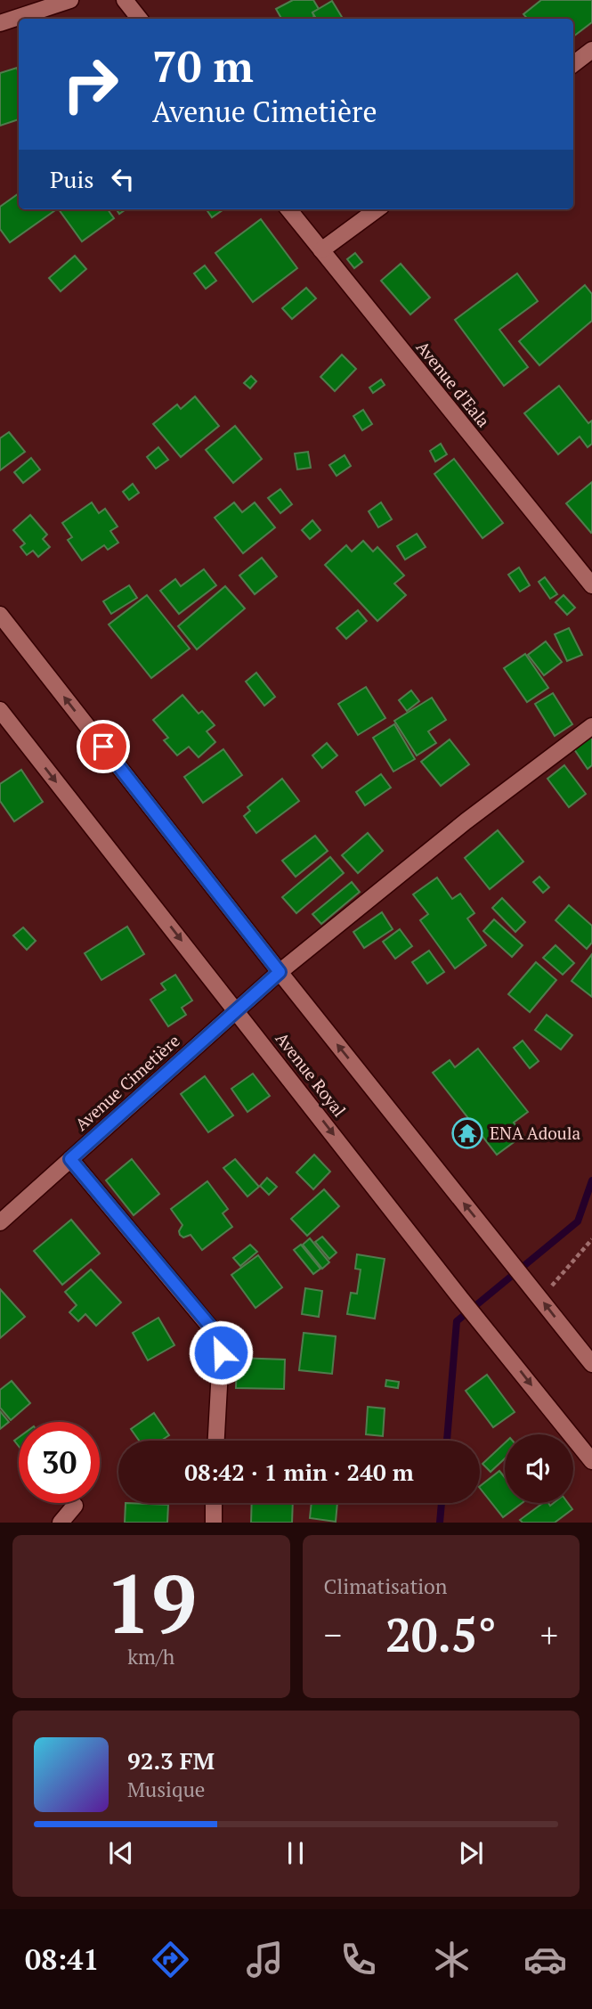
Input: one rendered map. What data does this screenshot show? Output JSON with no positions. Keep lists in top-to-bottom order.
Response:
{
  "streets": {
    "street": ["Avenue d'Eala", "Avenue Royal", "Avenue Cimetière"]
  },
  "crossings": [
    ["Avenue Royal", "Avenue Cimetière"]
  ],
  "places": {
    "temple": ["ENA Adoula"]
  },
  "page": {
    "turn": ["70 m", "Avenue Cimetière"],
    "then": "Puis",
    "limit": "30",
    "trip": "08:42 · 1 min · 240 m",
    "tile": [
      ["19", "km/h"],
      "Climatisation"
    ],
    "heat": ["−", "20.5°", "+"],
    "song": ["92.3 FM", "Musique"],
    "tabs": "08:41"
  }
}
